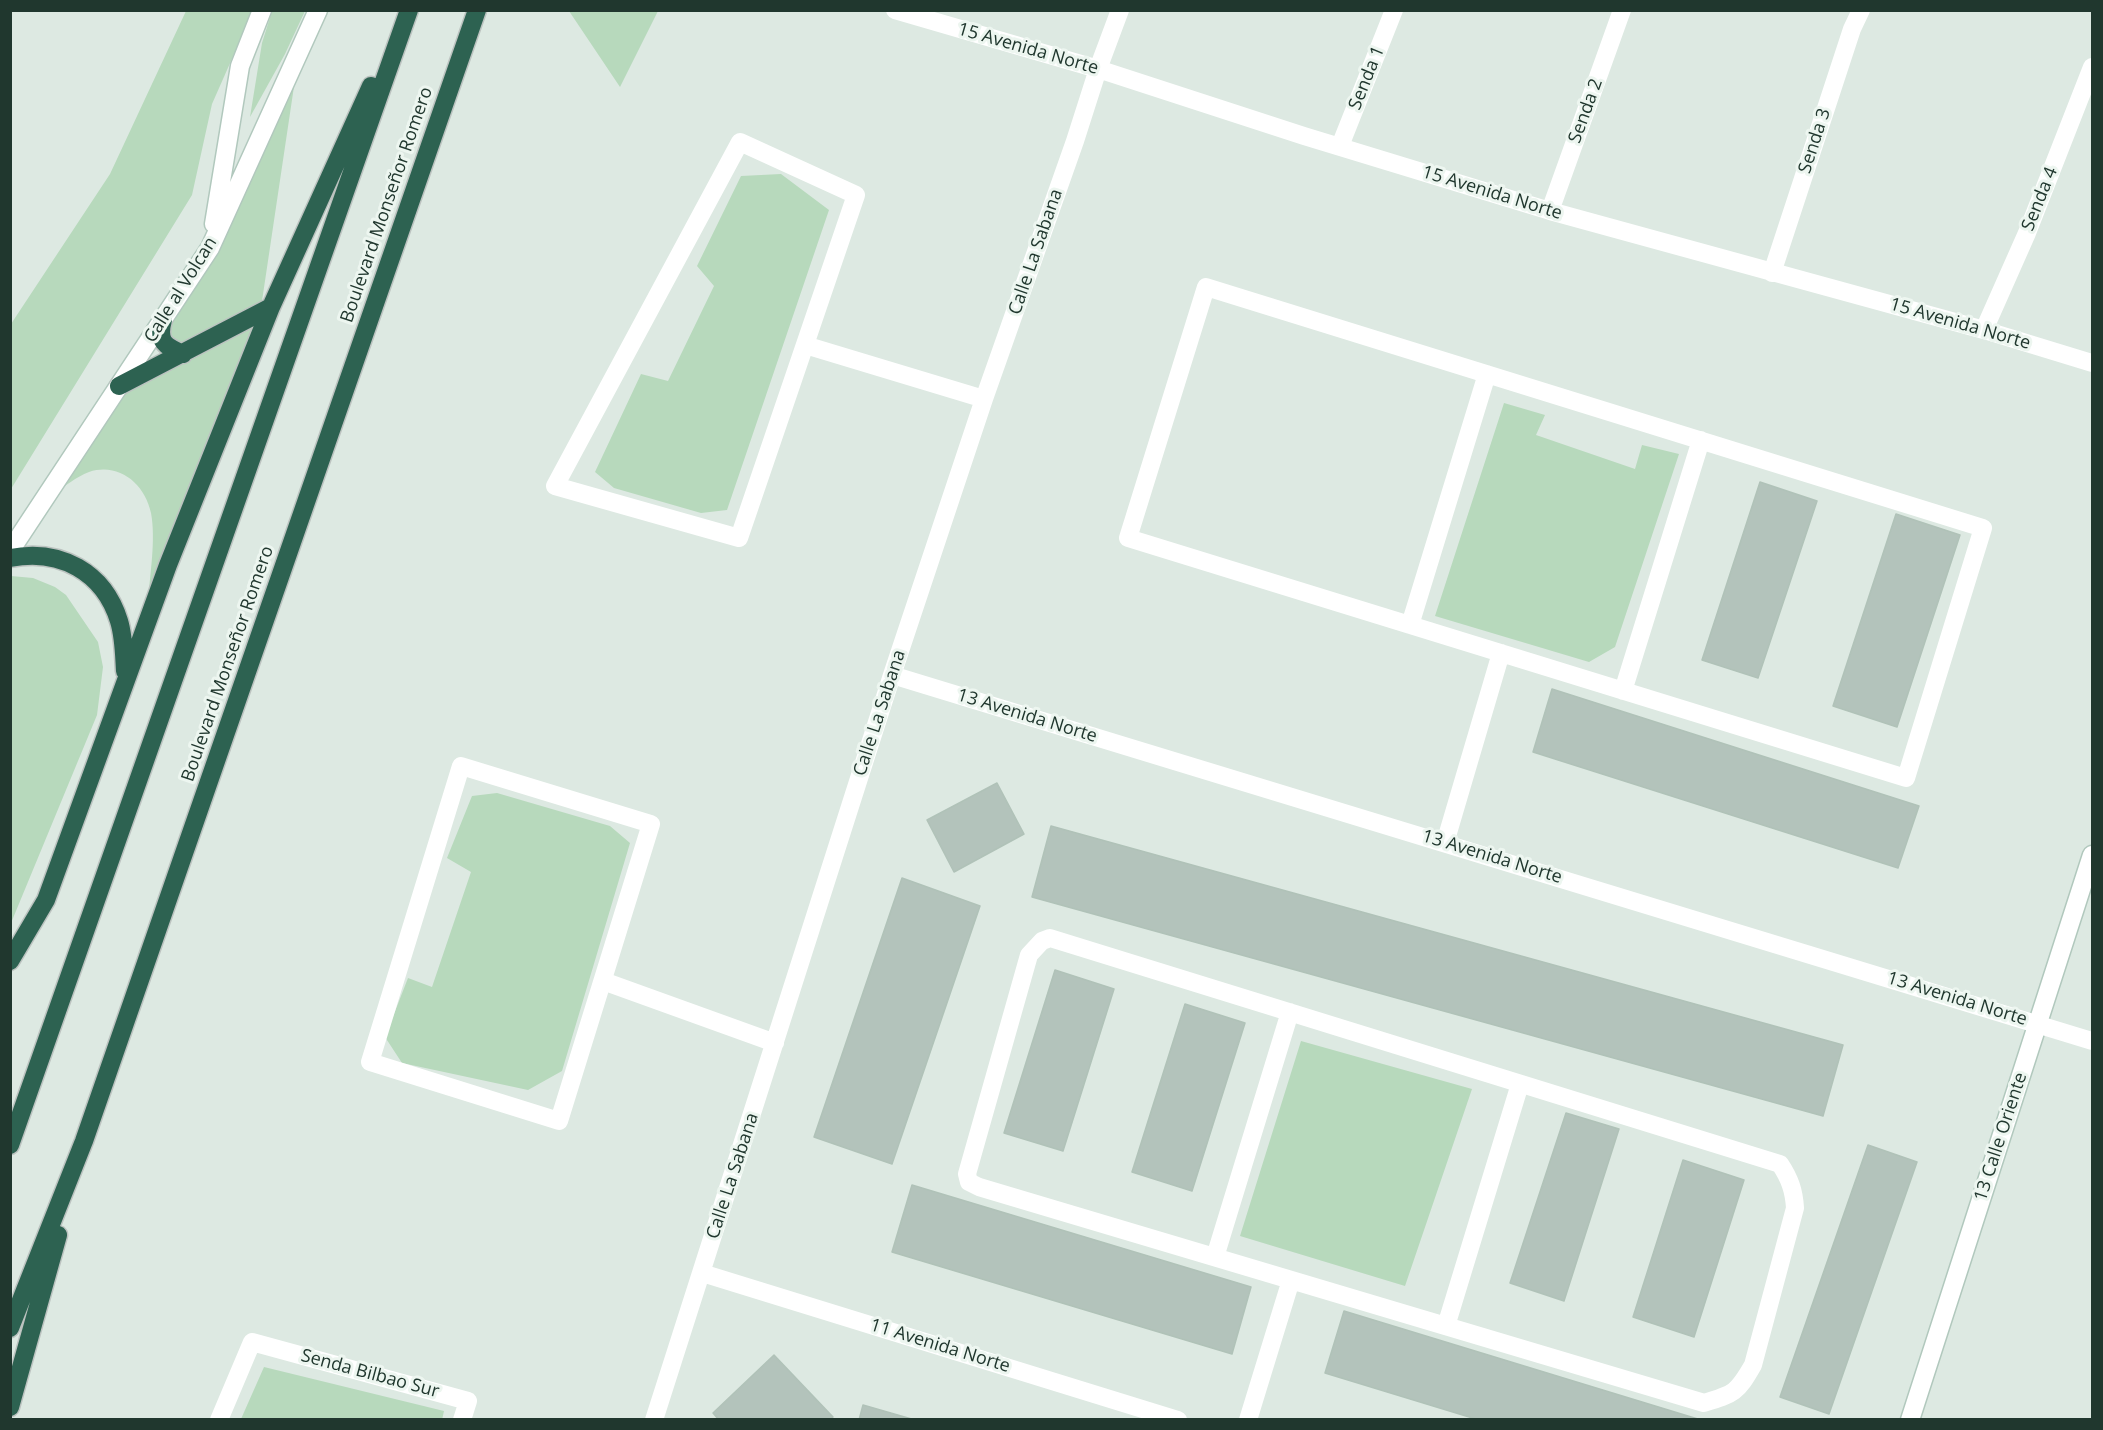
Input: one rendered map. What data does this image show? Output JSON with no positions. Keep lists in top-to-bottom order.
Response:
{
  "streets": {
    "highway": ["Boulevard Monseñor Romero"],
    "street": [
      "15 Avenida Norte",
      "Senda 1",
      "Senda 2",
      "Senda 3",
      "Senda 4",
      "Calle La Sabana",
      "Calle al Volcan",
      "13 Avenida Norte",
      "13 Calle Oriente",
      "11 Avenida Norte",
      "Senda Bilbao Sur"
    ]
  },
  "crossings": [
    ["15 Avenida Norte", "Senda 1"],
    ["15 Avenida Norte", "Senda 2"],
    ["15 Avenida Norte", "Senda 3"],
    ["15 Avenida Norte", "Senda 4"],
    ["15 Avenida Norte", "Calle La Sabana"],
    ["Calle La Sabana", "13 Avenida Norte"],
    ["Calle La Sabana", "11 Avenida Norte"],
    ["13 Avenida Norte", "13 Calle Oriente"]
  ]
}
